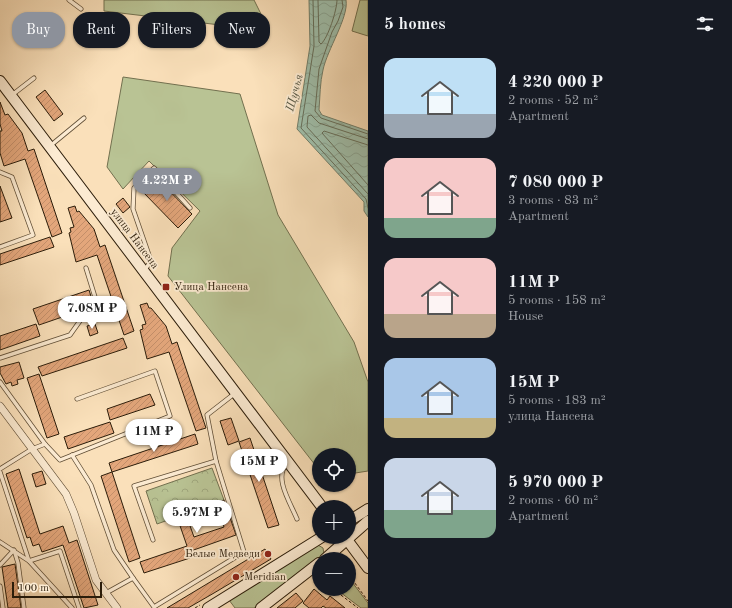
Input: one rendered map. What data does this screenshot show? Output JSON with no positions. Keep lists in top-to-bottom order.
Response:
{
  "streets": {
    "street": ["улица Нансена"]
  },
  "water": ["Щучья"],
  "places": {
    "transit": ["Улица Нансена"],
    "other": ["Белые Медведи", "Meridian"]
  },
  "scale_bar": "100 m",
  "page": {
    "heading": "5 homes",
    "chip": [
      "Buy",
      "Rent",
      "Filters",
      "New"
    ],
    "list": [
      {
        "name": "4 220 000 ₽",
        "note": "2 rooms · 52 m² · Apartment"
      },
      {
        "name": "7 080 000 ₽",
        "note": "3 rooms · 83 m² · Apartment"
      },
      {
        "name": "11M ₽",
        "note": "5 rooms · 158 m² · House"
      },
      {
        "name": "15M ₽",
        "note": "5 rooms · 183 m² · улица Нансена"
      },
      {
        "name": "5 970 000 ₽",
        "note": "2 rooms · 60 m² · Apartment"
      }
    ],
    "price": [
      "4.22M ₽",
      "7.08M ₽",
      "11M ₽",
      "15M ₽",
      "5.97M ₽"
    ],
    "map_buttons": ["+", "−"],
    "scale": "100 m"
  }
}
